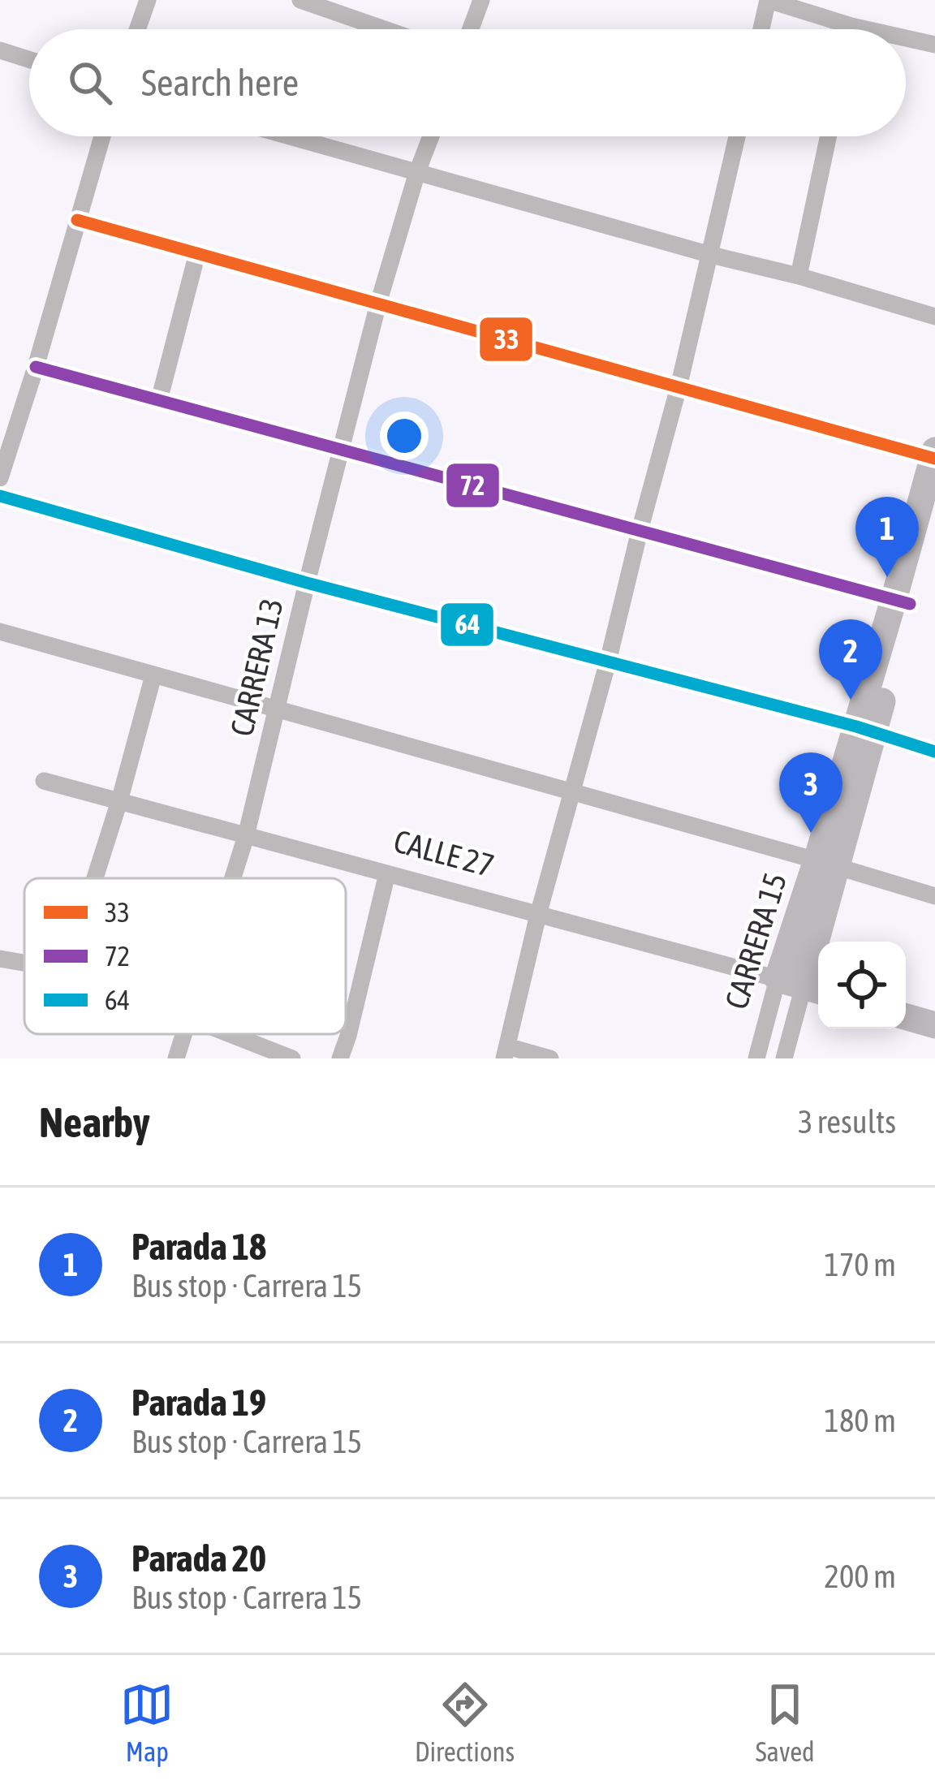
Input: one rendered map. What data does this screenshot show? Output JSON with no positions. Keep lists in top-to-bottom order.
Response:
{
  "streets": {
    "street": ["CARRERA 13", "CALLE 27", "CARRERA 15"]
  },
  "crossings": [
    ["CARRERA 13", "CALLE 27"],
    ["CALLE 27", "CARRERA 15"]
  ],
  "lines": ["transit line 33", "transit line 72", "transit line 64"],
  "legend": ["33", "72", "64"],
  "page": {
    "search": "Search here",
    "pins": ["1", "2", "3"],
    "heading": ["Nearby", "3 results"],
    "list": [
      {
        "mark": "1",
        "name": "Parada 18",
        "note": "Bus stop · Carrera 15",
        "value": "170 m"
      },
      {
        "mark": "2",
        "name": "Parada 19",
        "note": "Bus stop · Carrera 15",
        "value": "180 m"
      },
      {
        "mark": "3",
        "name": "Parada 20",
        "note": "Bus stop · Carrera 15",
        "value": "200 m"
      }
    ],
    "nav": ["Map", "Directions", "Saved"]
  }
}
